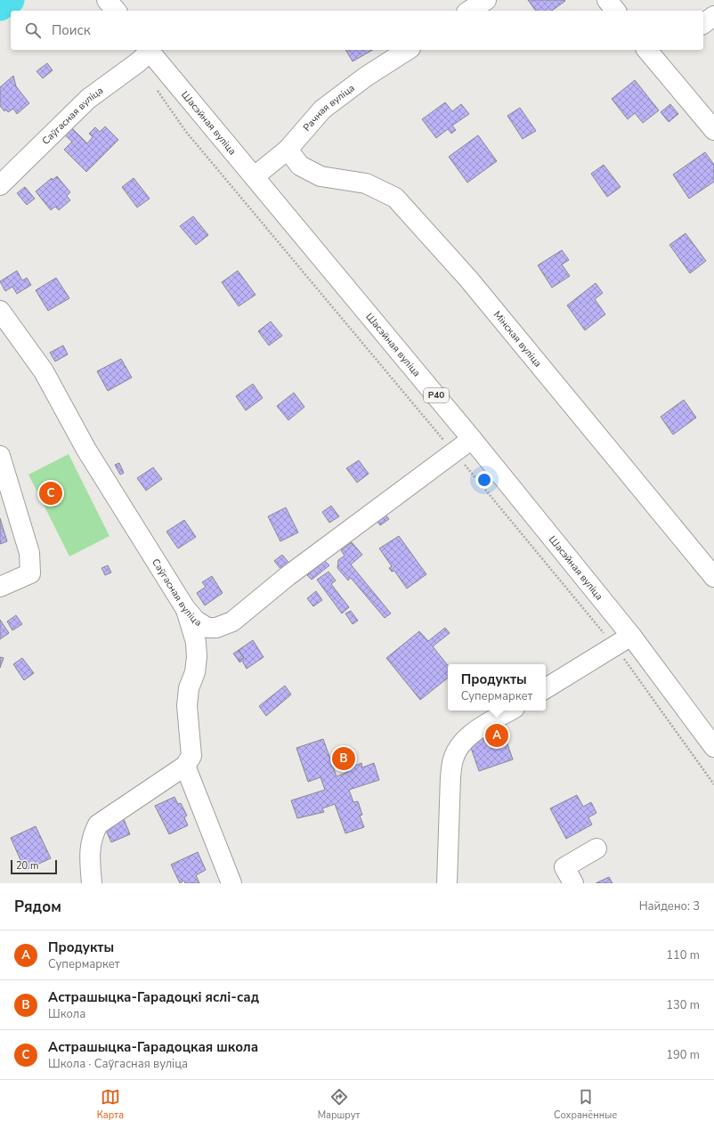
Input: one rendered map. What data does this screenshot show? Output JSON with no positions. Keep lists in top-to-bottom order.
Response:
{
  "streets": {
    "street": [
      "Рачная вуліца",
      "Саўгасная вуліца",
      "Шасэйная вуліца",
      "Мінская вуліца",
      "Р40"
    ]
  },
  "crossings": [
    ["Рачная вуліца", "Шасэйная вуліца"],
    ["Рачная вуліца", "Мінская вуліца"],
    ["Саўгасная вуліца", "Шасэйная вуліца"]
  ],
  "scale_bar": "20 m",
  "page": {
    "search": "Поиск",
    "pins": ["C", "A", "B"],
    "popup": ["Продукты", "Супермаркет"],
    "scale": "20 m",
    "heading": ["Рядом", "Найдено: 3"],
    "list": [
      {
        "mark": "A",
        "name": "Продукты",
        "note": "Супермаркет",
        "value": "110 m"
      },
      {
        "mark": "B",
        "name": "Астрашыцка-Гарадоцкі яслі-сад",
        "note": "Школа",
        "value": "130 m"
      },
      {
        "mark": "C",
        "name": "Астрашыцка-Гарадоцкая школа",
        "note": "Школа · Саўгасная вуліца",
        "value": "190 m"
      }
    ],
    "nav": ["Карта", "Маршрут", "Сохранённые"]
  }
}
